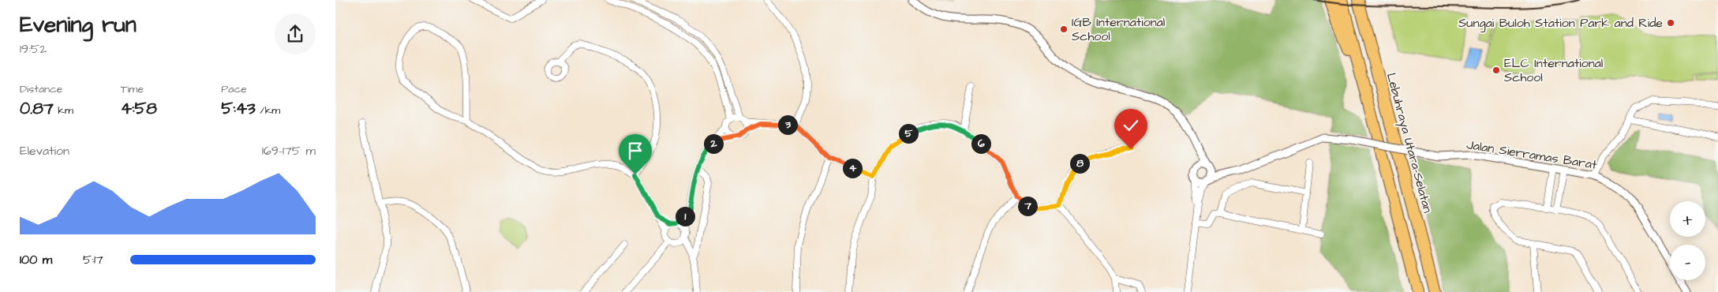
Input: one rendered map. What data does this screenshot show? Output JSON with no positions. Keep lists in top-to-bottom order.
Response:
{
  "streets": {
    "highway": ["Lebuhraya Utara–Selatan"],
    "street": ["Jalan Sierramas Barat"]
  },
  "places": ["Sungai Buloh Station Park and Ride", "IGB International School", "ELC International School"],
  "page": {
    "heading": ["Evening run", "19:52"],
    "stats": [
      ["Distance", "0.87 km"],
      ["Time", "4:58"],
      ["Pace", "5:43 /km"]
    ],
    "pins": [
      "3",
      "5",
      "2",
      "6",
      "8",
      "4",
      "7",
      "1"
    ],
    "chart": ["Elevation", "169–175 m"],
    "map_buttons": ["+", "−"],
    "list": [
      {
        "name": "100 m",
        "note": "5:17"
      }
    ]
  }
}
